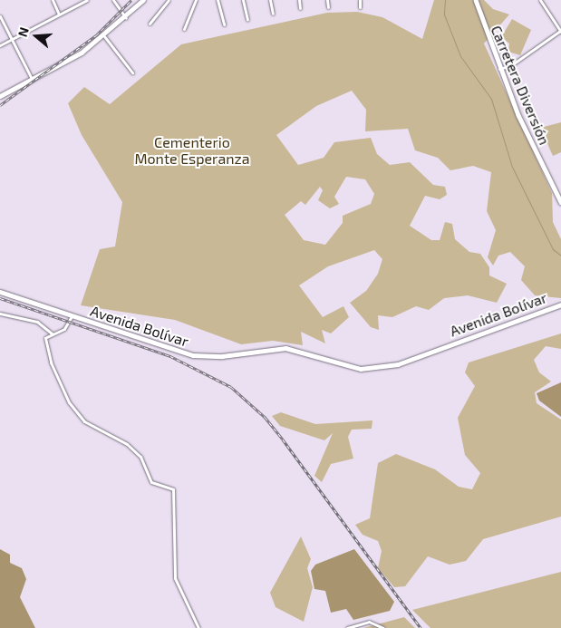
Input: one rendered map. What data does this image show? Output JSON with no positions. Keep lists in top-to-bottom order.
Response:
{
  "streets": {
    "main road": ["Carretera Diversión", "Avenida Bolívar"]
  },
  "parks": ["Cementerio Monte Esperanza"],
  "north": "left"
}
